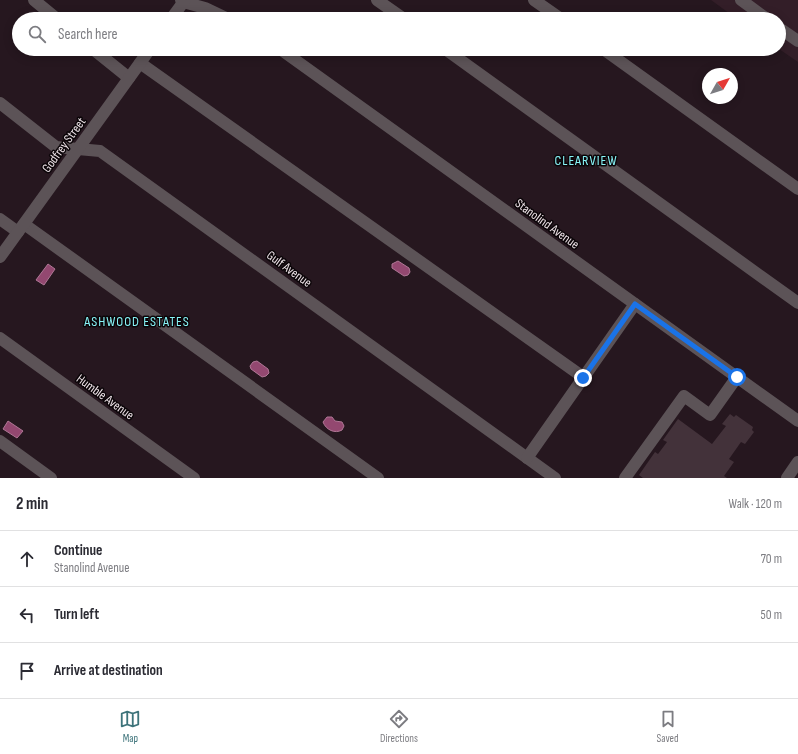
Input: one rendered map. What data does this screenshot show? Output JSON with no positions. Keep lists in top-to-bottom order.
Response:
{
  "streets": {
    "street": [
      "Godfrey Street",
      "Stanolind Avenue",
      "Gulf Avenue",
      "Humble Avenue"
    ]
  },
  "crossings": [
    ["Godfrey Street", "Gulf Avenue"]
  ],
  "districts": ["CLEARVIEW", "ASHWOOD ESTATES"],
  "north": "top right",
  "page": {
    "search": "Search here",
    "heading": ["2 min", "Walk · 120 m"],
    "list": [
      ["Continue", "Stanolind Avenue", "70 m"],
      ["Turn left", "50 m"],
      "Arrive at destination"
    ],
    "nav": ["Map", "Directions", "Saved"]
  }
}
